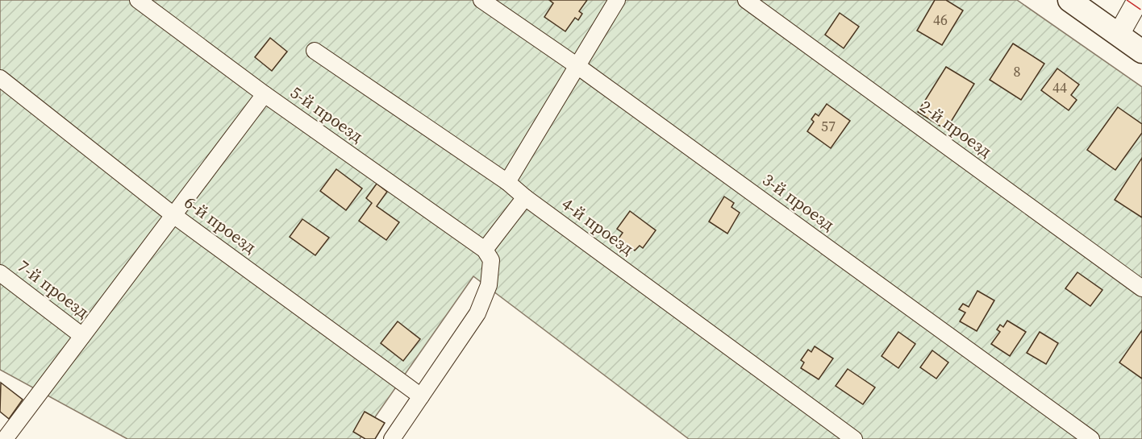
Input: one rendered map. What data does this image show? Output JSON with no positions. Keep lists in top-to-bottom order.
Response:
{
  "streets": {
    "street": [
      "5-й проезд",
      "2-й проезд",
      "3-й проезд",
      "6-й проезд",
      "4-й проезд",
      "7-й проезд"
    ]
  },
  "house_numbers": [
    "46",
    "8",
    "44",
    "57"
  ]
}
